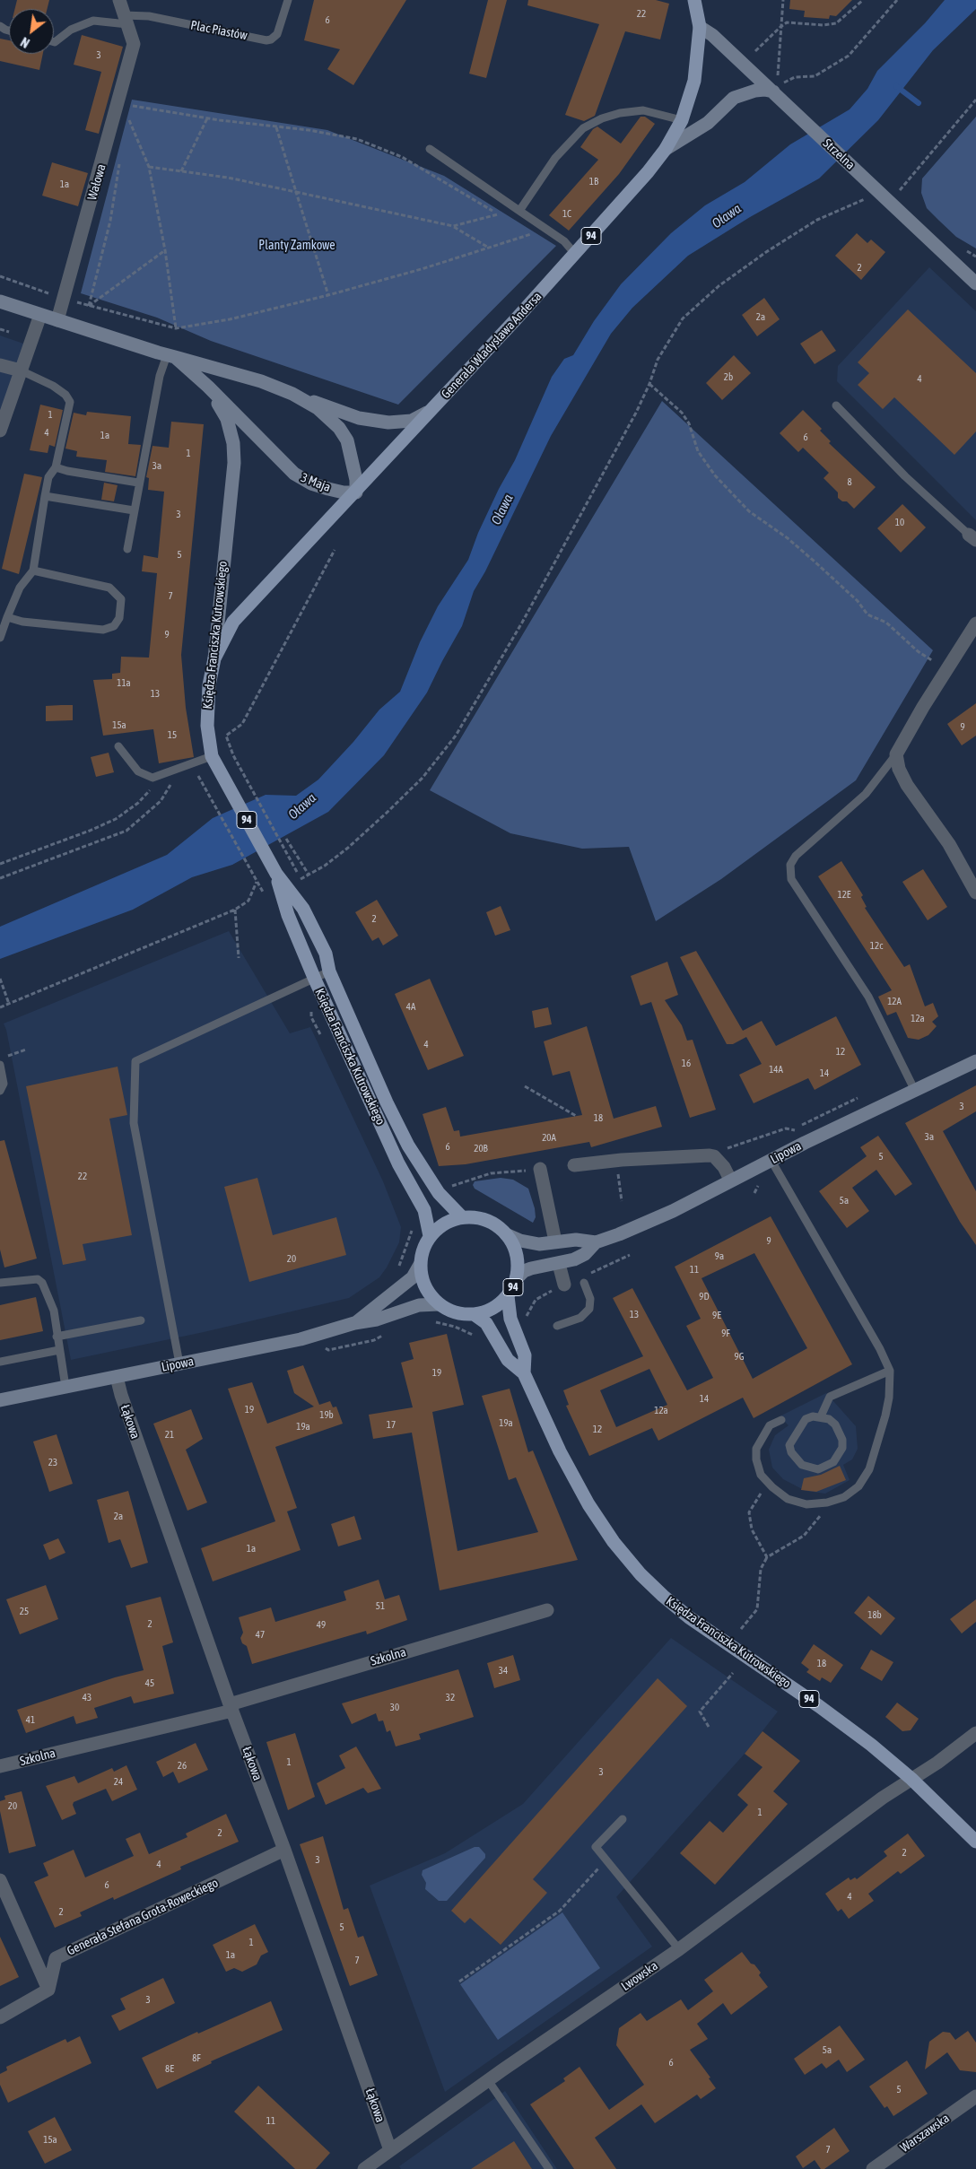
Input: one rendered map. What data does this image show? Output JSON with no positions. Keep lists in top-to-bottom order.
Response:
{
  "streets": {
    "main road": [
      "Strzelna",
      "94",
      "Generała Władysława Andersa",
      "3 Maja",
      "Księdza Franciszka Kutrowskiego",
      "Lipowa"
    ],
    "street": [
      "Wałowa",
      "Łąkowa",
      "Szkolna",
      "Generała Stefana Grota-Roweckiego",
      "Lwowska",
      "Warszawska"
    ],
    "lane": ["Plac Piastów"]
  },
  "crossings": [
    ["Plac Piastów", "Wałowa"],
    ["Strzelna", "Generała Władysława Andersa"],
    ["Wałowa", "3 Maja"],
    ["94", "Księdza Franciszka Kutrowskiego"],
    ["94", "Lipowa"],
    ["Generała Władysława Andersa", "3 Maja"],
    ["Generała Władysława Andersa", "Księdza Franciszka Kutrowskiego"],
    ["3 Maja", "Księdza Franciszka Kutrowskiego"],
    ["Księdza Franciszka Kutrowskiego", "Lipowa"],
    ["Księdza Franciszka Kutrowskiego", "Lwowska"],
    ["Lipowa", "Łąkowa"],
    ["Łąkowa", "Szkolna"],
    ["Łąkowa", "Generała Stefana Grota-Roweckiego"],
    ["Łąkowa", "Lwowska"]
  ],
  "water": ["Oława"],
  "parks": ["Planty Zamkowe"],
  "house_numbers": [
    "22",
    "6",
    "3",
    "1B",
    "1a",
    "1C",
    "2",
    "2a",
    "2b",
    "4",
    "1",
    "4",
    "1a",
    "6",
    "1",
    "3a",
    "8",
    "3",
    "10",
    "5",
    "7",
    "9",
    "11a",
    "13",
    "15a",
    "9",
    "15",
    "12E",
    "2",
    "12c",
    "12A",
    "4A",
    "12a",
    "4",
    "12",
    "16",
    "14A",
    "14",
    "3",
    "18",
    "3a",
    "20A",
    "6",
    "20B",
    "5",
    "22",
    "5a",
    "9",
    "9a",
    "20",
    "11",
    "9D",
    "13",
    "9E",
    "9F",
    "9G",
    "19",
    "14",
    "19",
    "12a",
    "19b",
    "19a",
    "17",
    "19a",
    "12",
    "21",
    "23",
    "2a",
    "1a",
    "51",
    "25",
    "18b",
    "2",
    "49",
    "47",
    "18",
    "34",
    "45",
    "43",
    "32",
    "30",
    "41",
    "1",
    "26",
    "3",
    "24",
    "20",
    "1",
    "2",
    "2",
    "3",
    "4",
    "6",
    "4",
    "2",
    "5",
    "1",
    "1a",
    "7",
    "3",
    "5a",
    "8F",
    "6",
    "8E",
    "5",
    "11",
    "15a",
    "7"
  ],
  "north": "bottom left"
}
